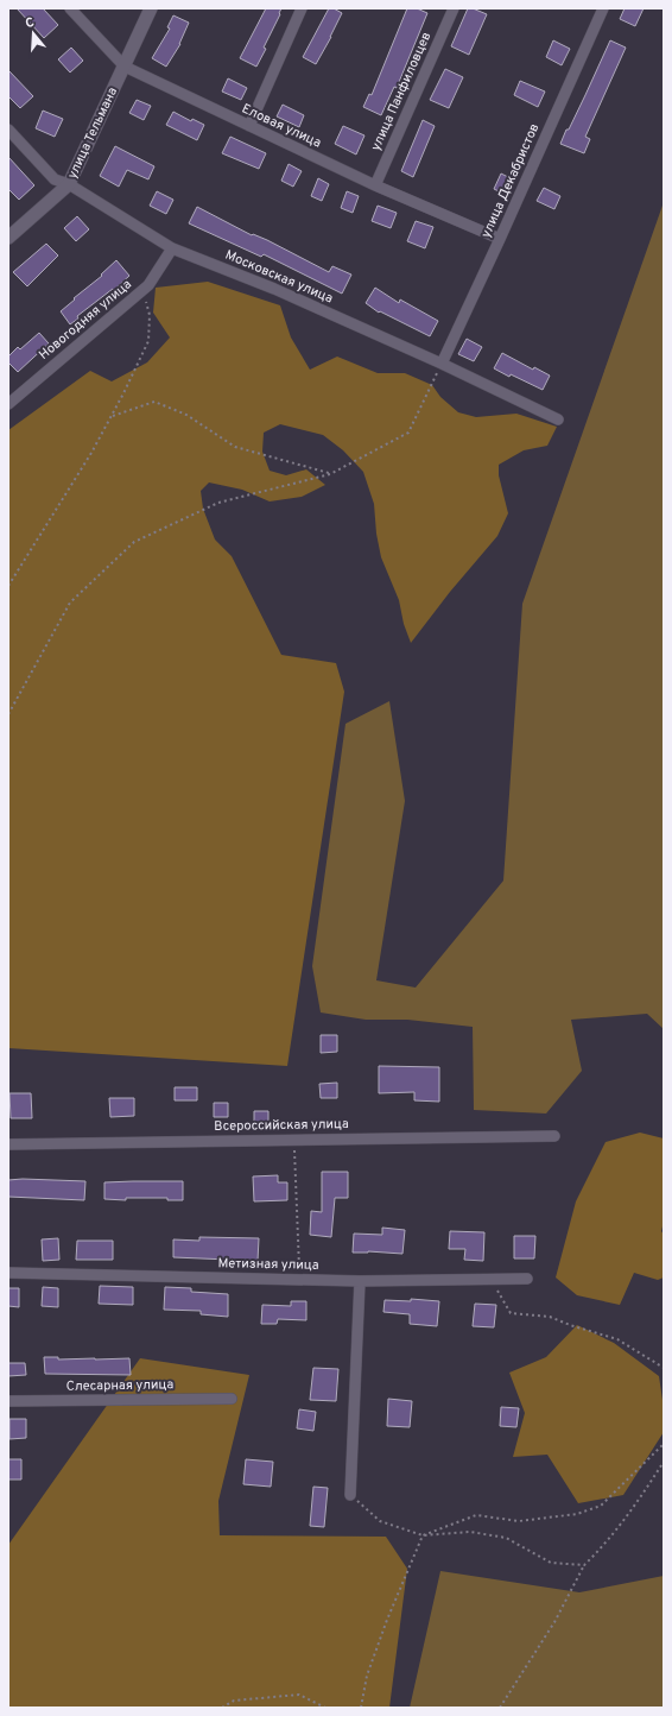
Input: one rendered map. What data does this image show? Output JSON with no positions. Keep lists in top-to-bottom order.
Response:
{
  "streets": {
    "street": [
      "улица Панфиловцев",
      "Еловая улица",
      "улица Тельмана",
      "улица Декабристов",
      "Московская улица",
      "Новогодняя улица",
      "Всероссийская улица",
      "Метизная улица",
      "Слесарная улица"
    ]
  },
  "crossings": [
    ["улица Панфиловцев", "Еловая улица"],
    ["Еловая улица", "улица Тельмана"],
    ["Еловая улица", "улица Декабристов"],
    ["улица Тельмана", "Московская улица"],
    ["улица Декабристов", "Московская улица"],
    ["Московская улица", "Новогодняя улица"]
  ],
  "north": "top"
}
